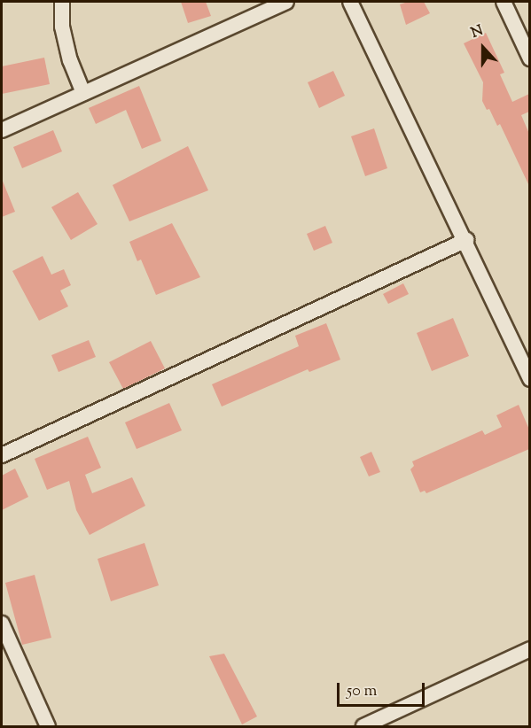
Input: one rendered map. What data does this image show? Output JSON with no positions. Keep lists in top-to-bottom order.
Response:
{
  "scale_bar": "50 m",
  "north": "top"
}
